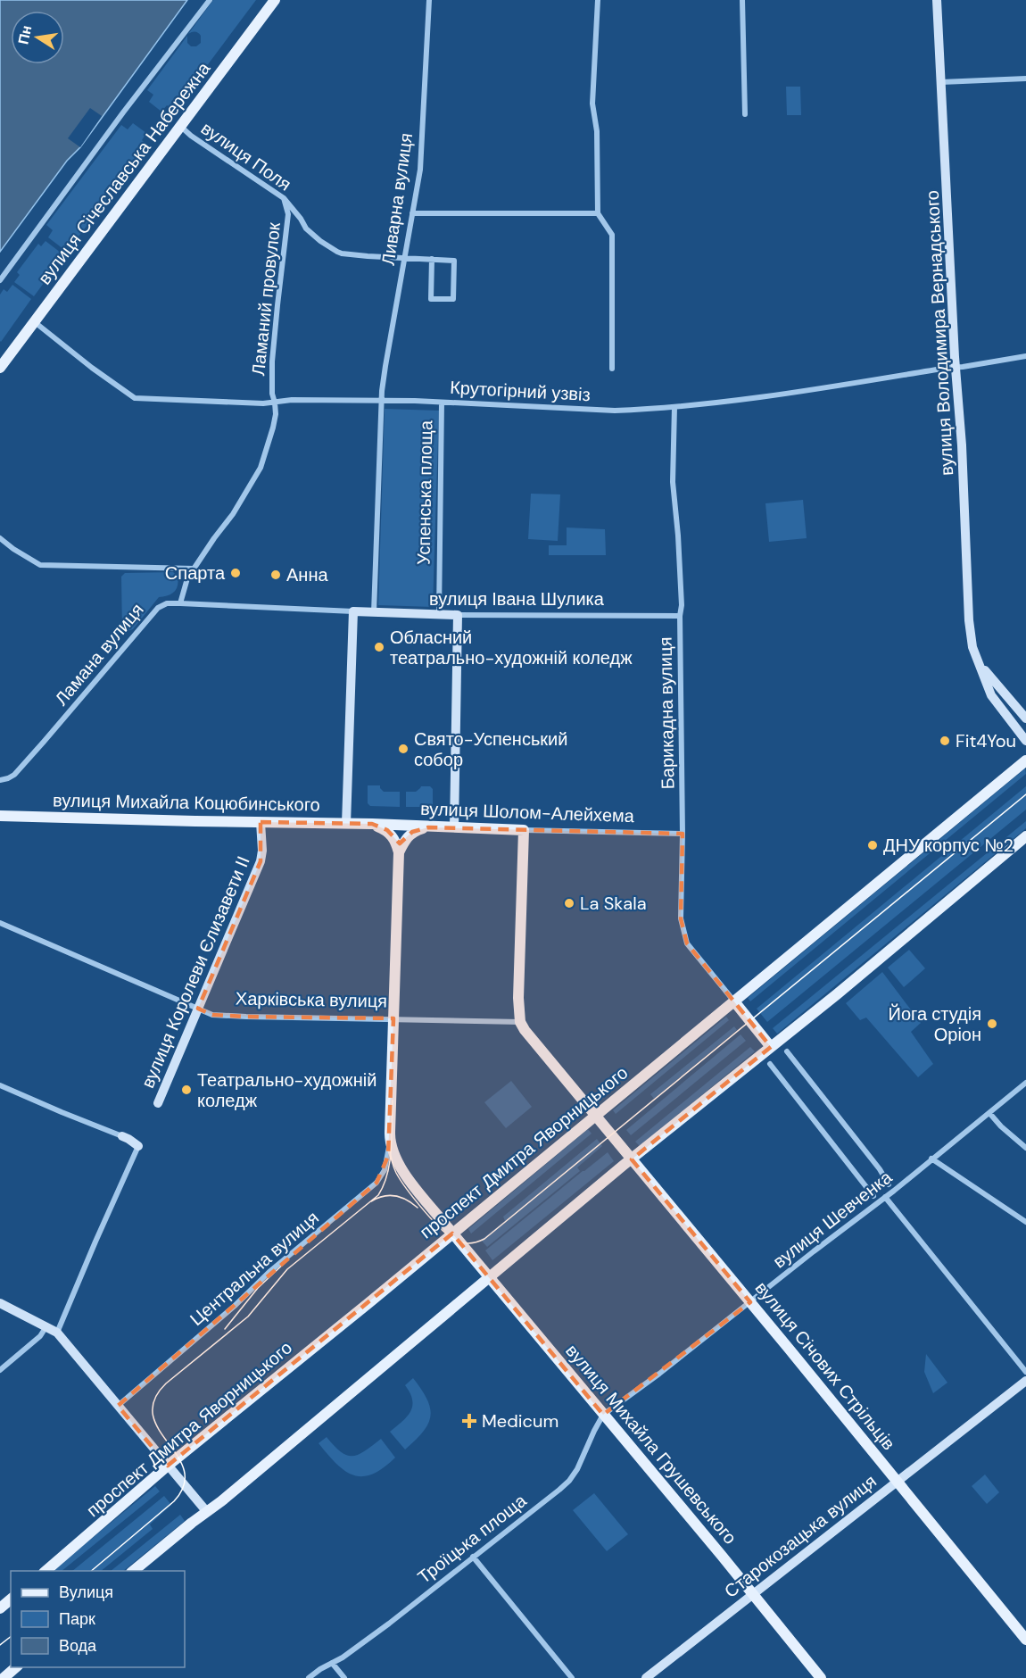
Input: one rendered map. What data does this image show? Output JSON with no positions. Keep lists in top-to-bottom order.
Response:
{
  "streets": {
    "main road": [
      "вулиця Січеславська Набережна",
      "вулиця Михайла Коцюбинського",
      "вулиця Шолом-Алейхема",
      "проспект Дмитра Яворницького",
      "вулиця Січових Стрільців",
      "вулиця Михайла Грушевського"
    ],
    "street": [
      "вулиця Поля",
      "Ливарна вулиця",
      "Ламаний провулок",
      "вулиця Володимира Вернадського",
      "Крутогірний узвіз",
      "Успенська площа",
      "вулиця Івана Шулика",
      "Ламана вулиця",
      "Барикадна вулиця",
      "вулиця Королеви Єлизавети ІІ",
      "Харківська вулиця",
      "вулиця Шевченка",
      "Центральна вулиця",
      "Старокозацька вулиця",
      "Троїцька площа"
    ]
  },
  "crossings": [
    ["вулиця Поля", "вулиця Січеславська Набережна"],
    ["вулиця Поля", "Ливарна вулиця"],
    ["вулиця Поля", "Ламаний провулок"],
    ["вулиця Січеславська Набережна", "Крутогірний узвіз"],
    ["Ливарна вулиця", "Крутогірний узвіз"],
    ["Ламаний провулок", "Крутогірний узвіз"],
    ["вулиця Володимира Вернадського", "Крутогірний узвіз"],
    ["Крутогірний узвіз", "Успенська площа"],
    ["Крутогірний узвіз", "Барикадна вулиця"],
    ["Успенська площа", "вулиця Івана Шулика"],
    ["вулиця Івана Шулика", "Ламана вулиця"],
    ["вулиця Івана Шулика", "Барикадна вулиця"],
    ["Барикадна вулиця", "вулиця Шолом-Алейхема"],
    ["Барикадна вулиця", "проспект Дмитра Яворницького"],
    ["вулиця Михайла Коцюбинського", "вулиця Шолом-Алейхема"],
    ["вулиця Михайла Коцюбинського", "вулиця Королеви Єлизавети ІІ"],
    ["вулиця Королеви Єлизавети ІІ", "Харківська вулиця"],
    ["проспект Дмитра Яворницького", "вулиця Січових Стрільців"],
    ["проспект Дмитра Яворницького", "вулиця Михайла Грушевського"],
    ["вулиця Шевченка", "вулиця Січових Стрільців"],
    ["вулиця Шевченка", "вулиця Михайла Грушевського"],
    ["вулиця Шевченка", "Троїцька площа"],
    ["Центральна вулиця", "вулиця Михайла Грушевського"],
    ["вулиця Січових Стрільців", "Старокозацька вулиця"],
    ["вулиця Михайла Грушевського", "Старокозацька вулиця"],
    ["вулиця Михайла Грушевського", "Троїцька площа"]
  ],
  "places": {
    "other": [
      "Спарта",
      "Анна",
      "Обласний театрально-художній коледж",
      "Fit4You",
      "Свято-Успенський собор",
      "ДНУ корпус №2",
      "La Skala",
      "Йога студія Оріон",
      "Театрально-художній коледж"
    ],
    "health": ["Medicum"]
  },
  "legend": ["Вулиця", "Парк", "Вода"],
  "north": "left"
}
